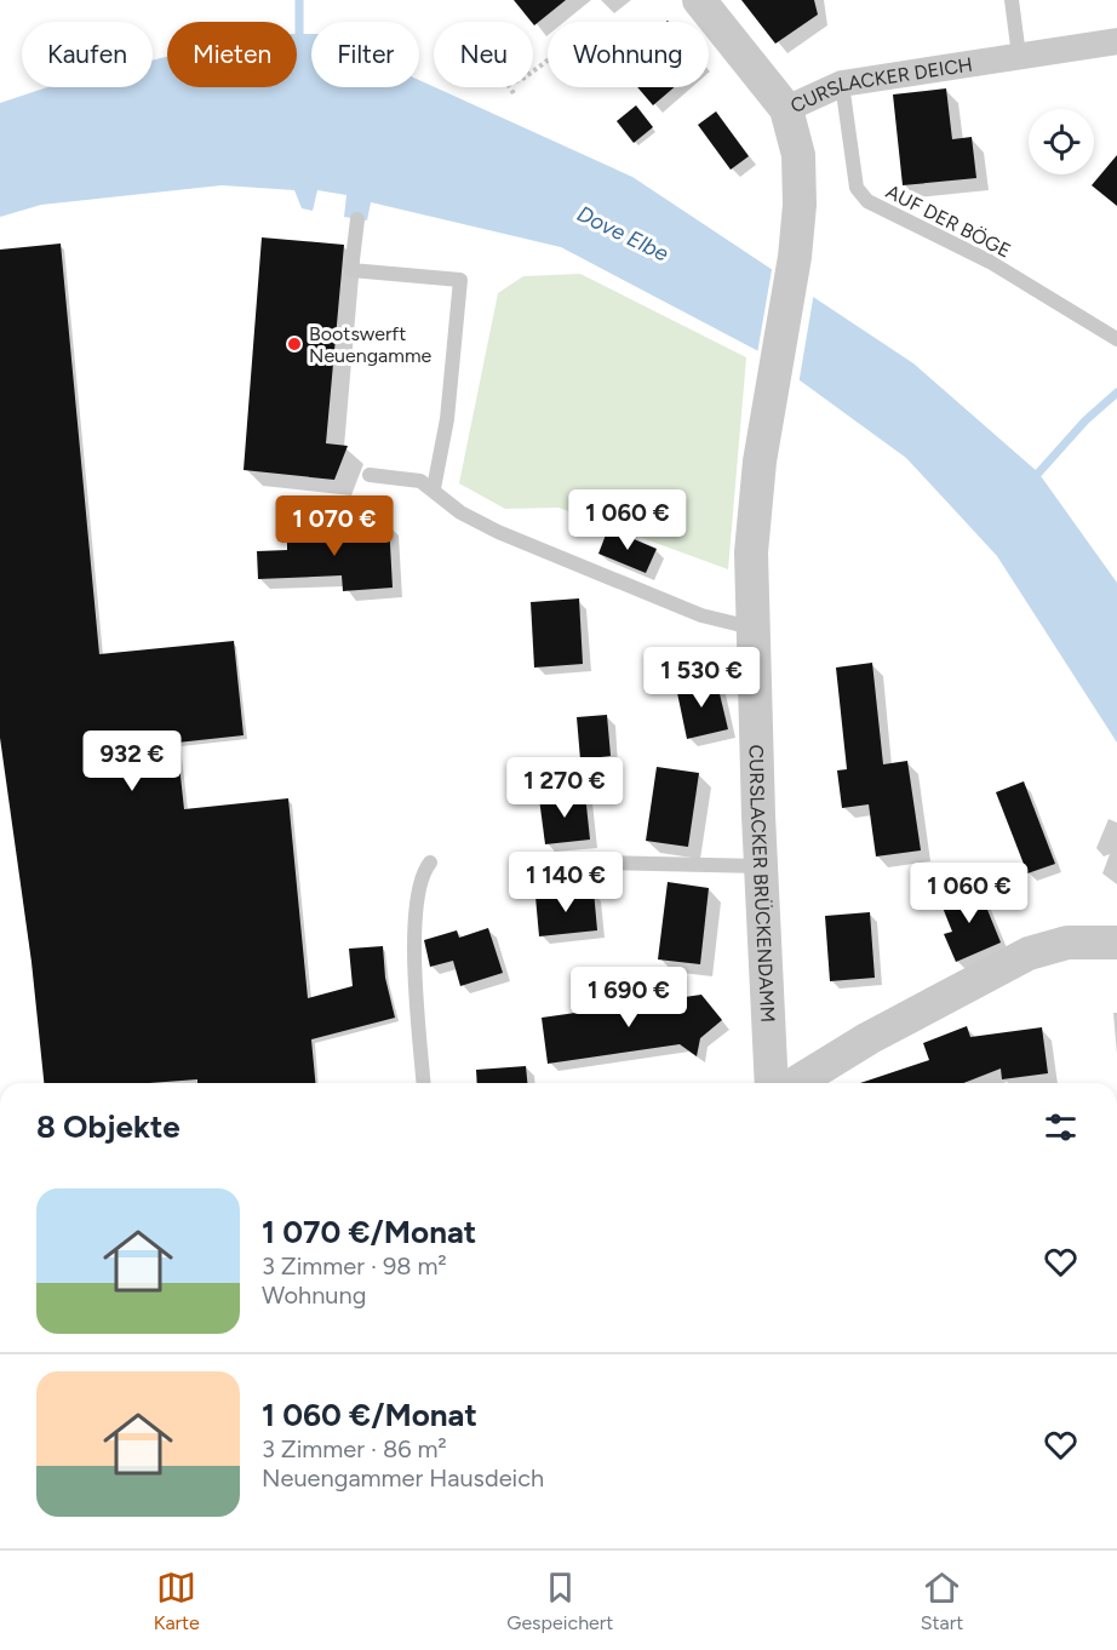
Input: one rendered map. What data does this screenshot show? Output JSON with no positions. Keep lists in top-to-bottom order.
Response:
{
  "streets": {
    "street": ["CURSLACKER DEICH", "CURSLACKER BRÜCKENDAMM"],
    "lane": ["AUF DER BÖGE"]
  },
  "crossings": [
    ["CURSLACKER DEICH", "AUF DER BÖGE"],
    ["CURSLACKER DEICH", "CURSLACKER BRÜCKENDAMM"]
  ],
  "water": ["Dove Elbe"],
  "places": ["Bootswerft Neuengamme"],
  "page": {
    "chip": [
      "Kaufen",
      "Mieten",
      "Filter",
      "Neu",
      "Wohnung"
    ],
    "price": [
      "1 060 €",
      "1 070 €",
      "1 530 €",
      "932 €",
      "1 270 €",
      "1 140 €",
      "1 060 €",
      "1 690 €"
    ],
    "heading": "8 Objekte",
    "list": [
      {
        "name": "1 070 €/Monat",
        "note": "3 Zimmer · 98 m² · Wohnung"
      },
      {
        "name": "1 060 €/Monat",
        "note": "3 Zimmer · 86 m² · Neuengammer Hausdeich"
      }
    ],
    "tabs": ["Karte", "Gespeichert", "Start"]
  }
}
